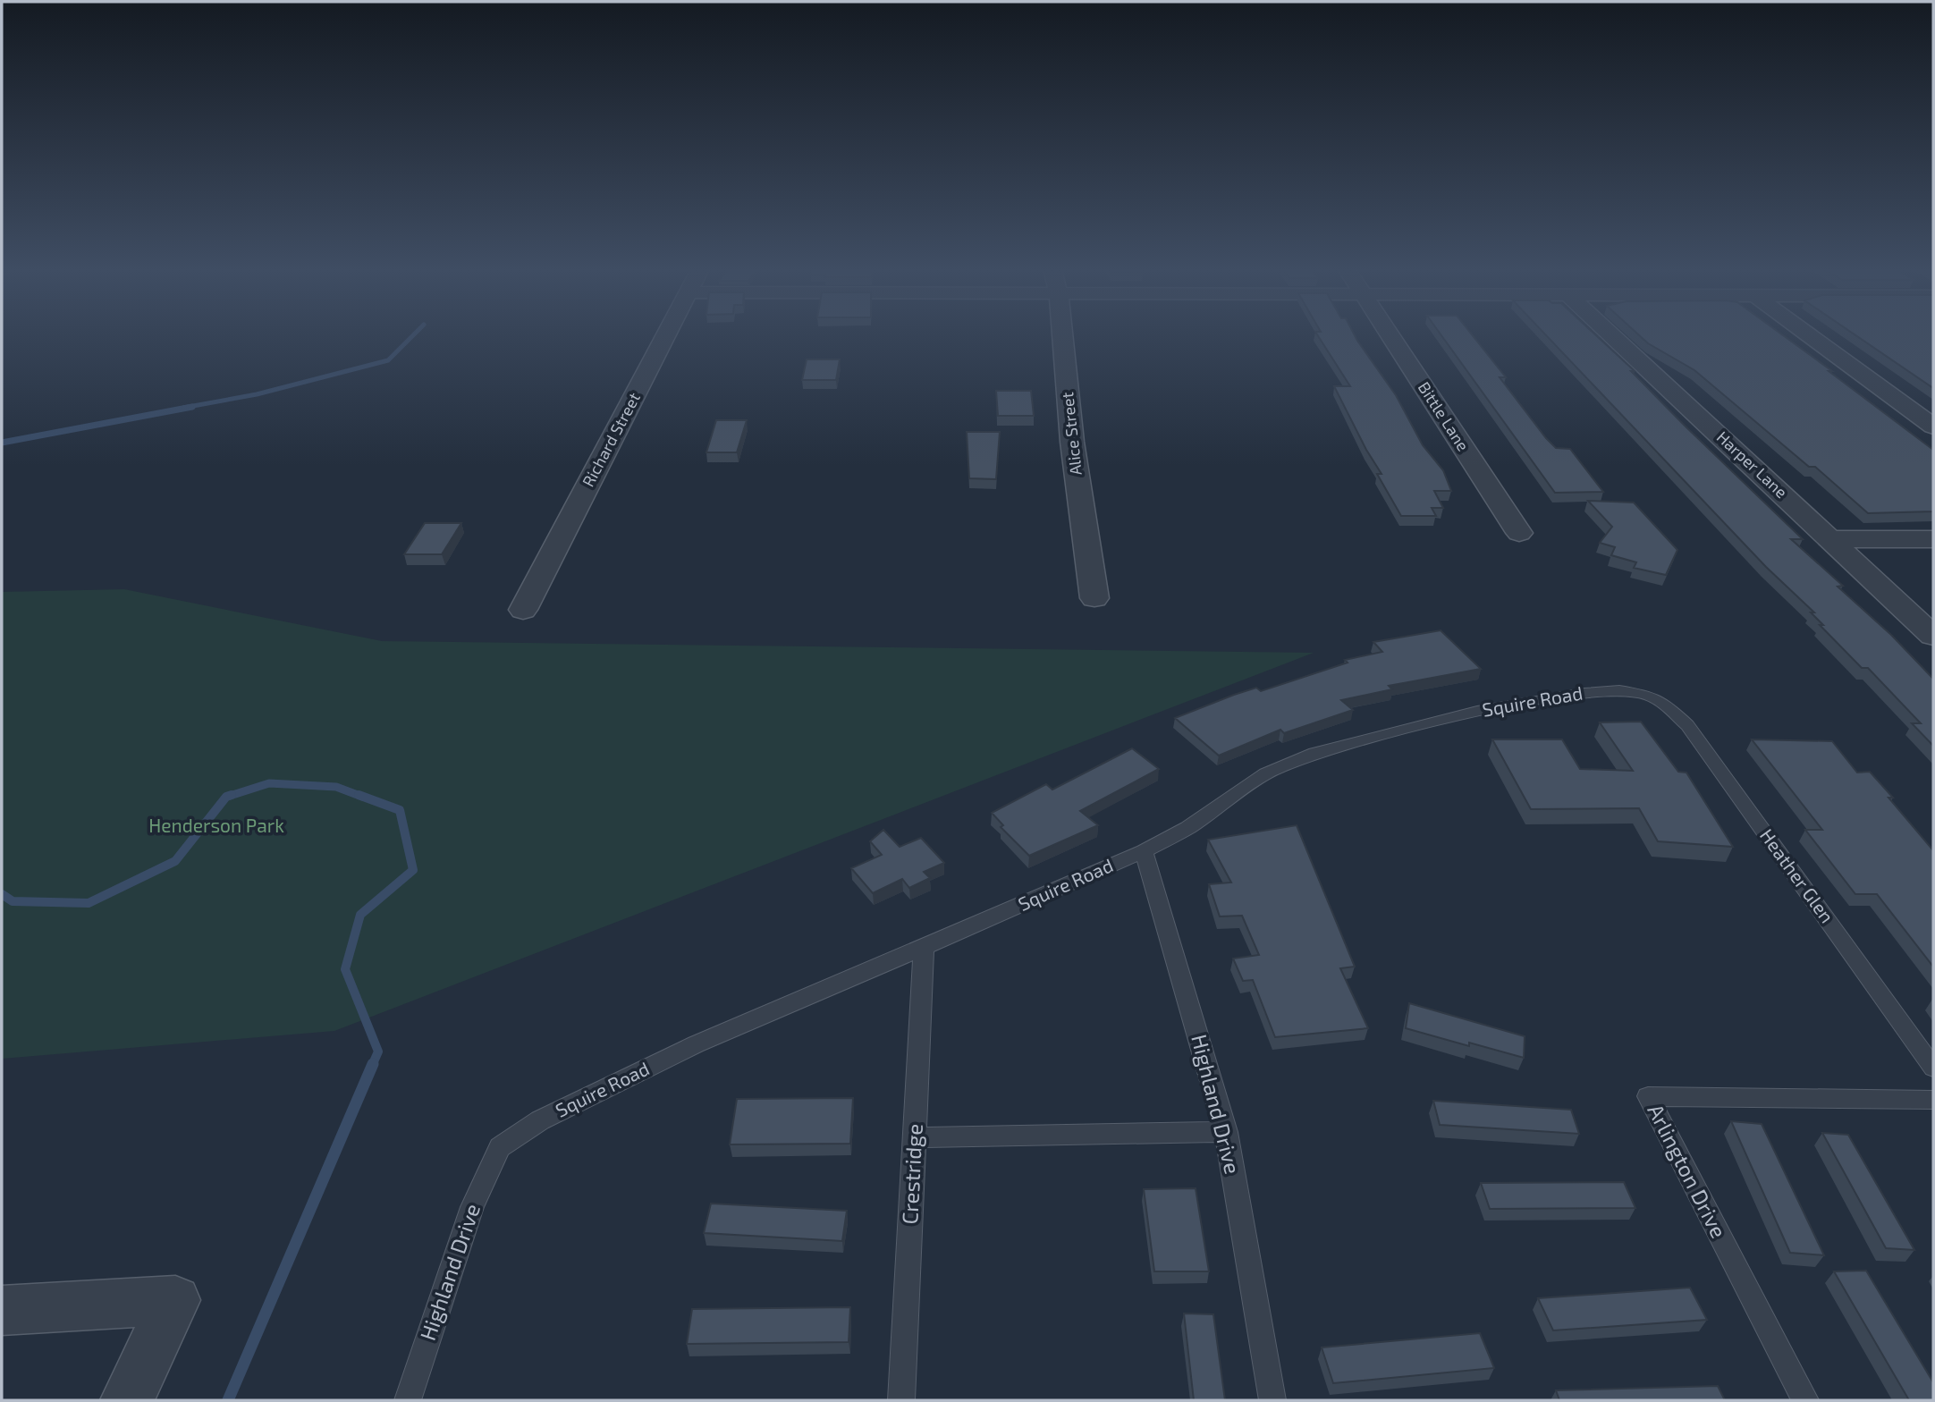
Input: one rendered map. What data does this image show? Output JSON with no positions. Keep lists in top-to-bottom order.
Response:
{
  "streets": {
    "street": [
      "Bittle Lane",
      "Alice Street",
      "Richard Street",
      "Harper Lane"
    ],
    "lane": [
      "Squire Road",
      "Heather Glen",
      "Highland Drive",
      "Arlington Drive",
      "Crestridge"
    ]
  },
  "crossings": [
    ["Squire Road", "Heather Glen"],
    ["Squire Road", "Highland Drive"],
    ["Squire Road", "Crestridge"]
  ],
  "parks": ["Henderson Park"]
}
